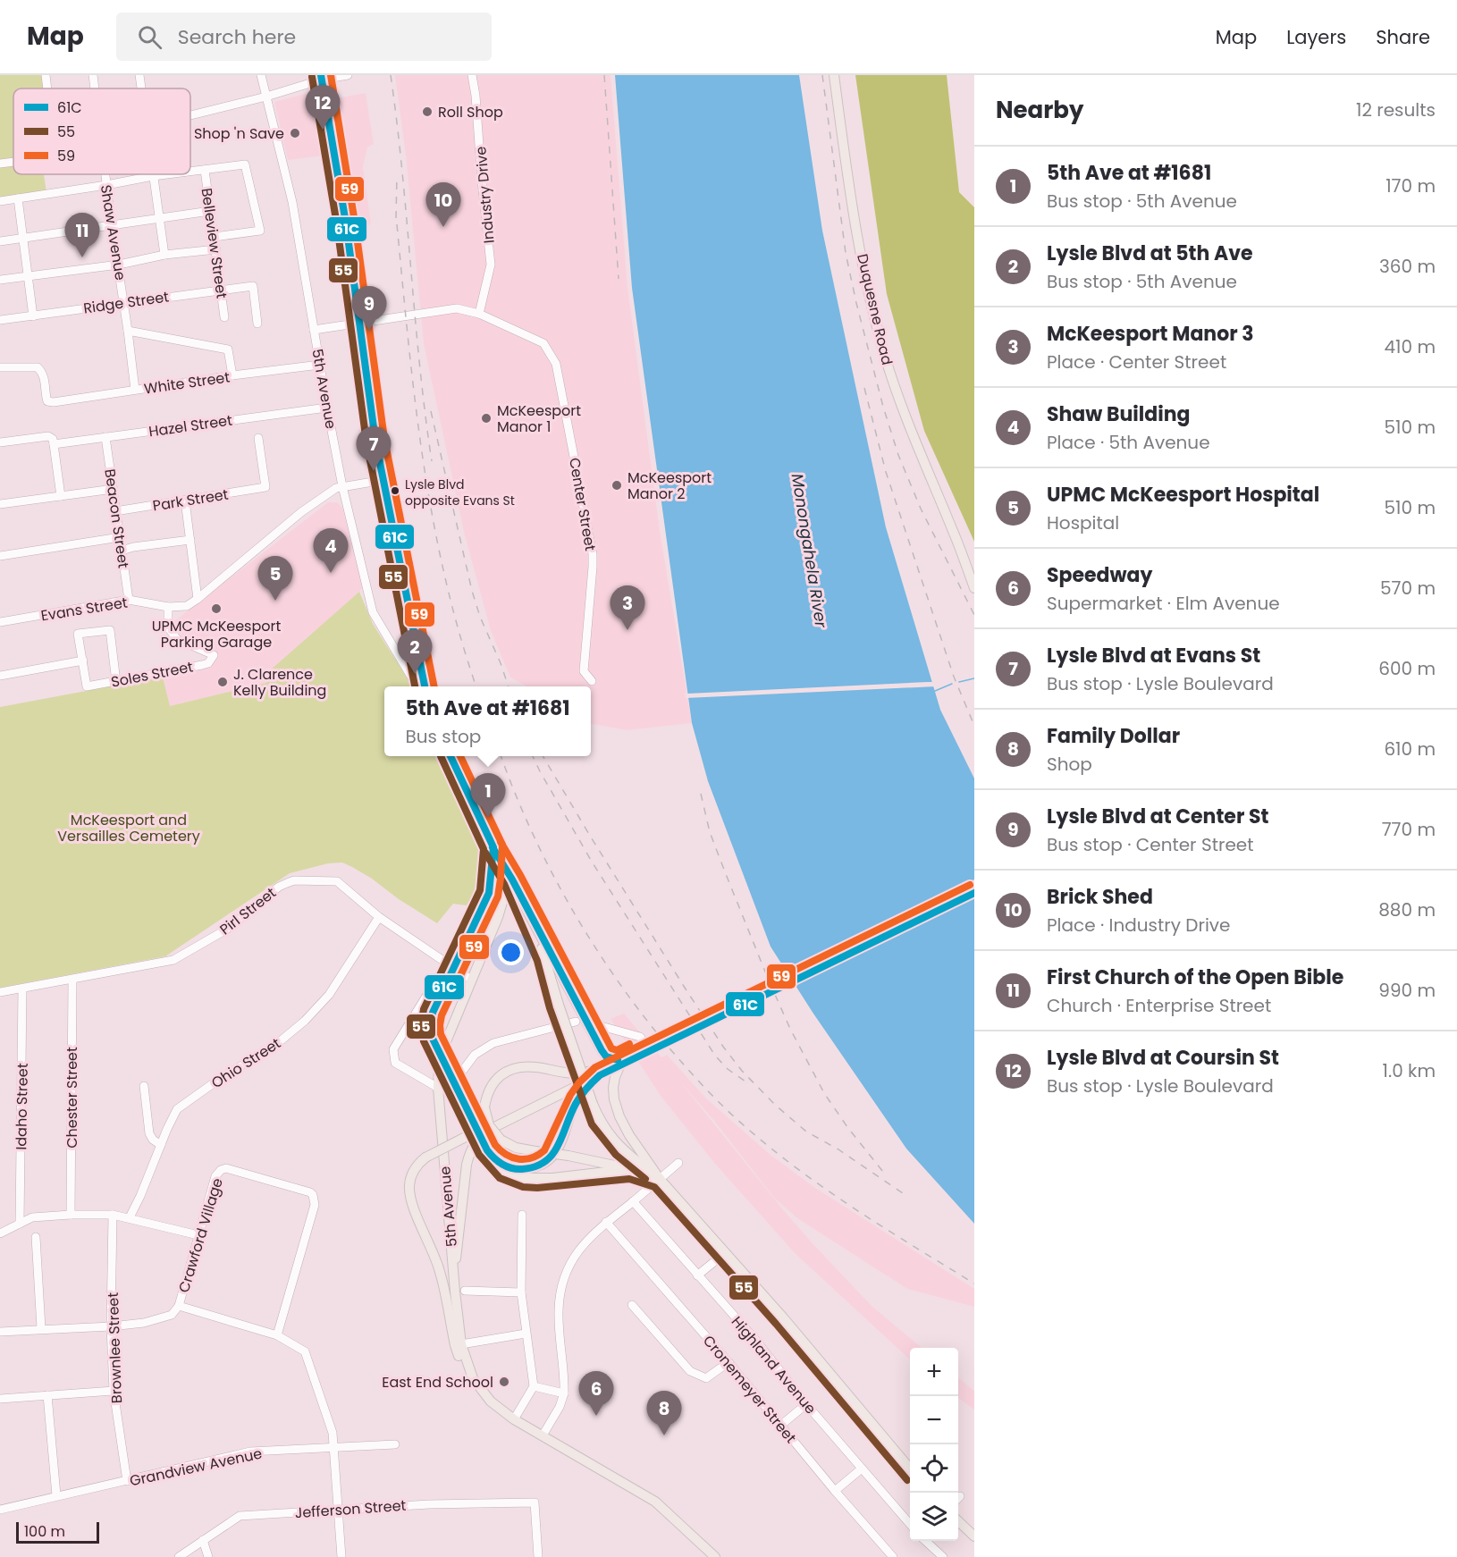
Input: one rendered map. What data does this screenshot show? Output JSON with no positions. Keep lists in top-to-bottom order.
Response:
{
  "streets": {
    "main road": ["Duquesne Road", "5th Avenue"],
    "street": [
      "Industry Drive",
      "Shaw Avenue",
      "Belleview Street",
      "Ridge Street",
      "White Street",
      "Hazel Street",
      "Park Street",
      "Center Street",
      "Beacon Street",
      "Evans Street",
      "Soles Street",
      "Pirl Street",
      "Ohio Street",
      "Chester Street",
      "Idaho Street",
      "Crawford Village",
      "Brownlee Street",
      "Highland Avenue",
      "Cronemeyer Street",
      "Grandview Avenue",
      "Jefferson Street"
    ]
  },
  "crossings": [
    ["Industry Drive", "Center Street"],
    ["Shaw Avenue", "Ridge Street"],
    ["Shaw Avenue", "White Street"],
    ["Belleview Street", "Ridge Street"],
    ["White Street", "5th Avenue"],
    ["5th Avenue", "Hazel Street"],
    ["5th Avenue", "Center Street"],
    ["5th Avenue", "Evans Street"],
    ["5th Avenue", "Pirl Street"],
    ["Hazel Street", "Beacon Street"],
    ["Park Street", "Beacon Street"],
    ["Beacon Street", "Evans Street"],
    ["Evans Street", "Soles Street"],
    ["Pirl Street", "Ohio Street"],
    ["Pirl Street", "Chester Street"],
    ["Pirl Street", "Idaho Street"],
    ["Crawford Village", "Grandview Avenue"],
    ["Crawford Village", "Jefferson Street"],
    ["Brownlee Street", "Grandview Avenue"]
  ],
  "water": ["Monongahela River"],
  "parks": ["McKeesport and Versailles Cemetery"],
  "places": [
    "Roll Shop",
    "Shop 'n Save",
    "McKeesport Manor 1",
    "McKeesport Manor 2",
    "Lysle Blvd opposite Evans St",
    "UPMC McKeesport Parking Garage",
    "J. Clarence Kelly Building",
    "East End School"
  ],
  "lines": ["transit line 61C", "transit line 59", "transit line 55"],
  "legend": ["61C", "55", "59"],
  "scale_bar": "100 m",
  "page": {
    "header": "Map",
    "search": "Search here",
    "nav": ["Map", "Layers", "Share"],
    "heading": ["Nearby", "12 results"],
    "pins": [
      "12",
      "10",
      "11",
      "9",
      "7",
      "4",
      "5",
      "3",
      "2",
      "1",
      "6",
      "8"
    ],
    "list": [
      {
        "mark": "1",
        "name": "5th Ave at #1681",
        "note": "Bus stop · 5th Avenue",
        "value": "170 m"
      },
      {
        "mark": "2",
        "name": "Lysle Blvd at 5th Ave",
        "note": "Bus stop · 5th Avenue",
        "value": "360 m"
      },
      {
        "mark": "3",
        "name": "McKeesport Manor 3",
        "note": "Place · Center Street",
        "value": "410 m"
      },
      {
        "mark": "4",
        "name": "Shaw Building",
        "note": "Place · 5th Avenue",
        "value": "510 m"
      },
      {
        "mark": "5",
        "name": "UPMC McKeesport Hospital",
        "note": "Hospital",
        "value": "510 m"
      },
      {
        "mark": "6",
        "name": "Speedway",
        "note": "Supermarket · Elm Avenue",
        "value": "570 m"
      },
      {
        "mark": "7",
        "name": "Lysle Blvd at Evans St",
        "note": "Bus stop · Lysle Boulevard",
        "value": "600 m"
      },
      {
        "mark": "8",
        "name": "Family Dollar",
        "note": "Shop",
        "value": "610 m"
      },
      {
        "mark": "9",
        "name": "Lysle Blvd at Center St",
        "note": "Bus stop · Center Street",
        "value": "770 m"
      },
      {
        "mark": "10",
        "name": "Brick Shed",
        "note": "Place · Industry Drive",
        "value": "880 m"
      },
      {
        "mark": "11",
        "name": "First Church of the Open Bible",
        "note": "Church · Enterprise Street",
        "value": "990 m"
      },
      {
        "mark": "12",
        "name": "Lysle Blvd at Coursin St",
        "note": "Bus stop · Lysle Boulevard",
        "value": "1.0 km"
      }
    ],
    "popup": ["5th Ave at #1681", "Bus stop"],
    "map_buttons": ["+", "−"],
    "scale": "100 m"
  }
}
